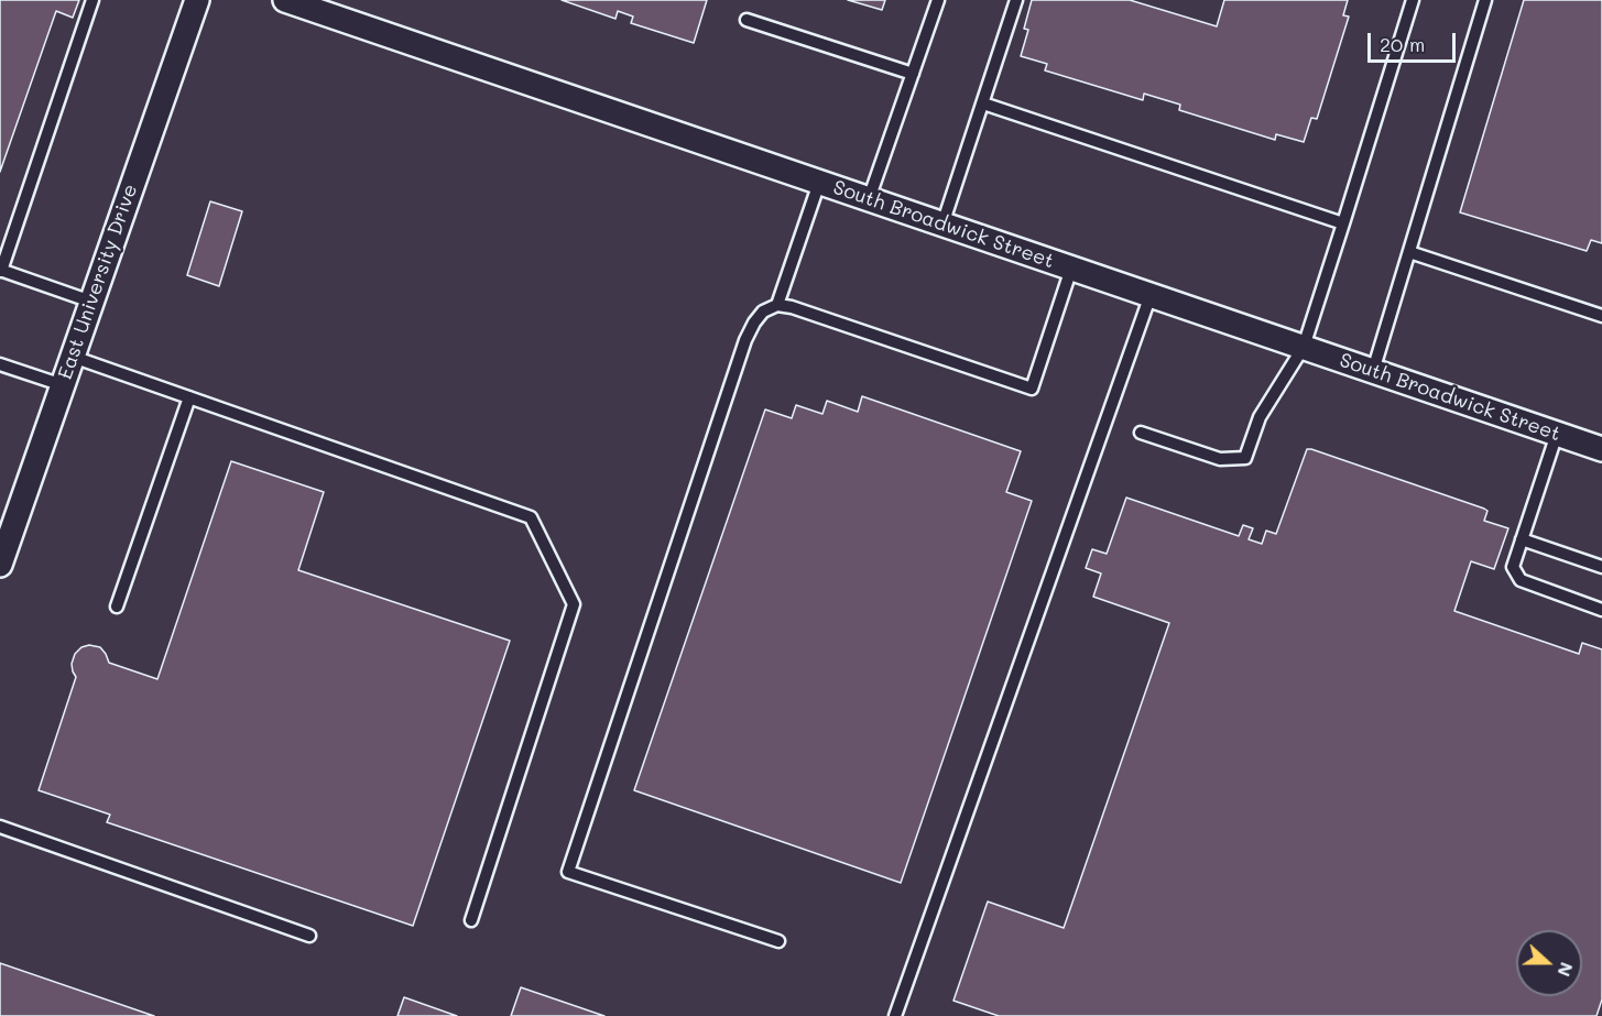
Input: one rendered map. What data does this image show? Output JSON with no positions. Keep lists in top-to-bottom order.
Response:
{
  "streets": {
    "street": ["South Broadwick Street", "East University Drive"]
  },
  "scale_bar": "20 m",
  "north": "right"
}
